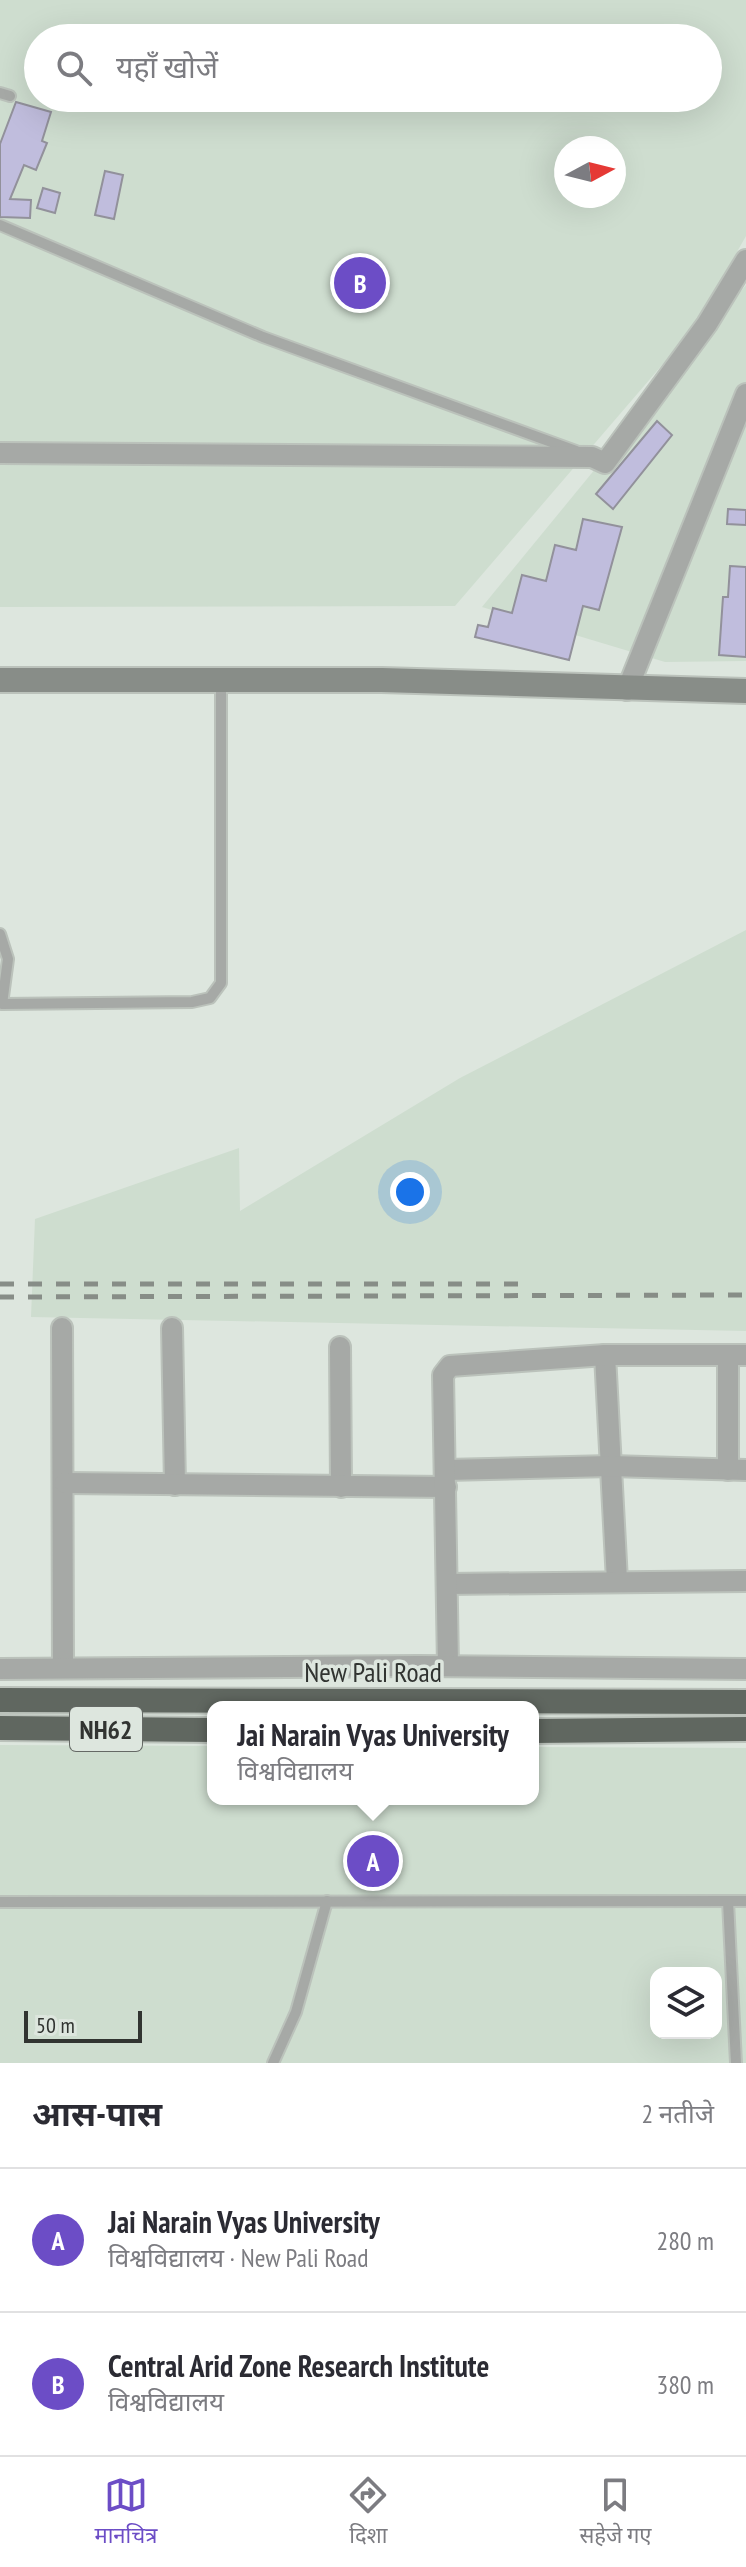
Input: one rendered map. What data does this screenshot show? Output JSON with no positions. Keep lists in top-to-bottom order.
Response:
{
  "streets": {
    "highway": ["New Pali Road", "NH62"]
  },
  "scale_bar": "50 m",
  "north": "right",
  "page": {
    "search": "यहाँ खोजें",
    "pins": ["B", "A"],
    "popup": ["Jai Narain Vyas University", "विश्वविद्यालय"],
    "scale": "50 m",
    "heading": ["आस-पास", "2 नतीजे"],
    "list": [
      {
        "mark": "A",
        "name": "Jai Narain Vyas University",
        "note": "विश्वविद्यालय · New Pali Road",
        "value": "280 m"
      },
      {
        "mark": "B",
        "name": "Central Arid Zone Research Institute",
        "note": "विश्वविद्यालय",
        "value": "380 m"
      }
    ],
    "nav": ["मानचित्र", "दिशा", "सहेजे गए"]
  }
}
